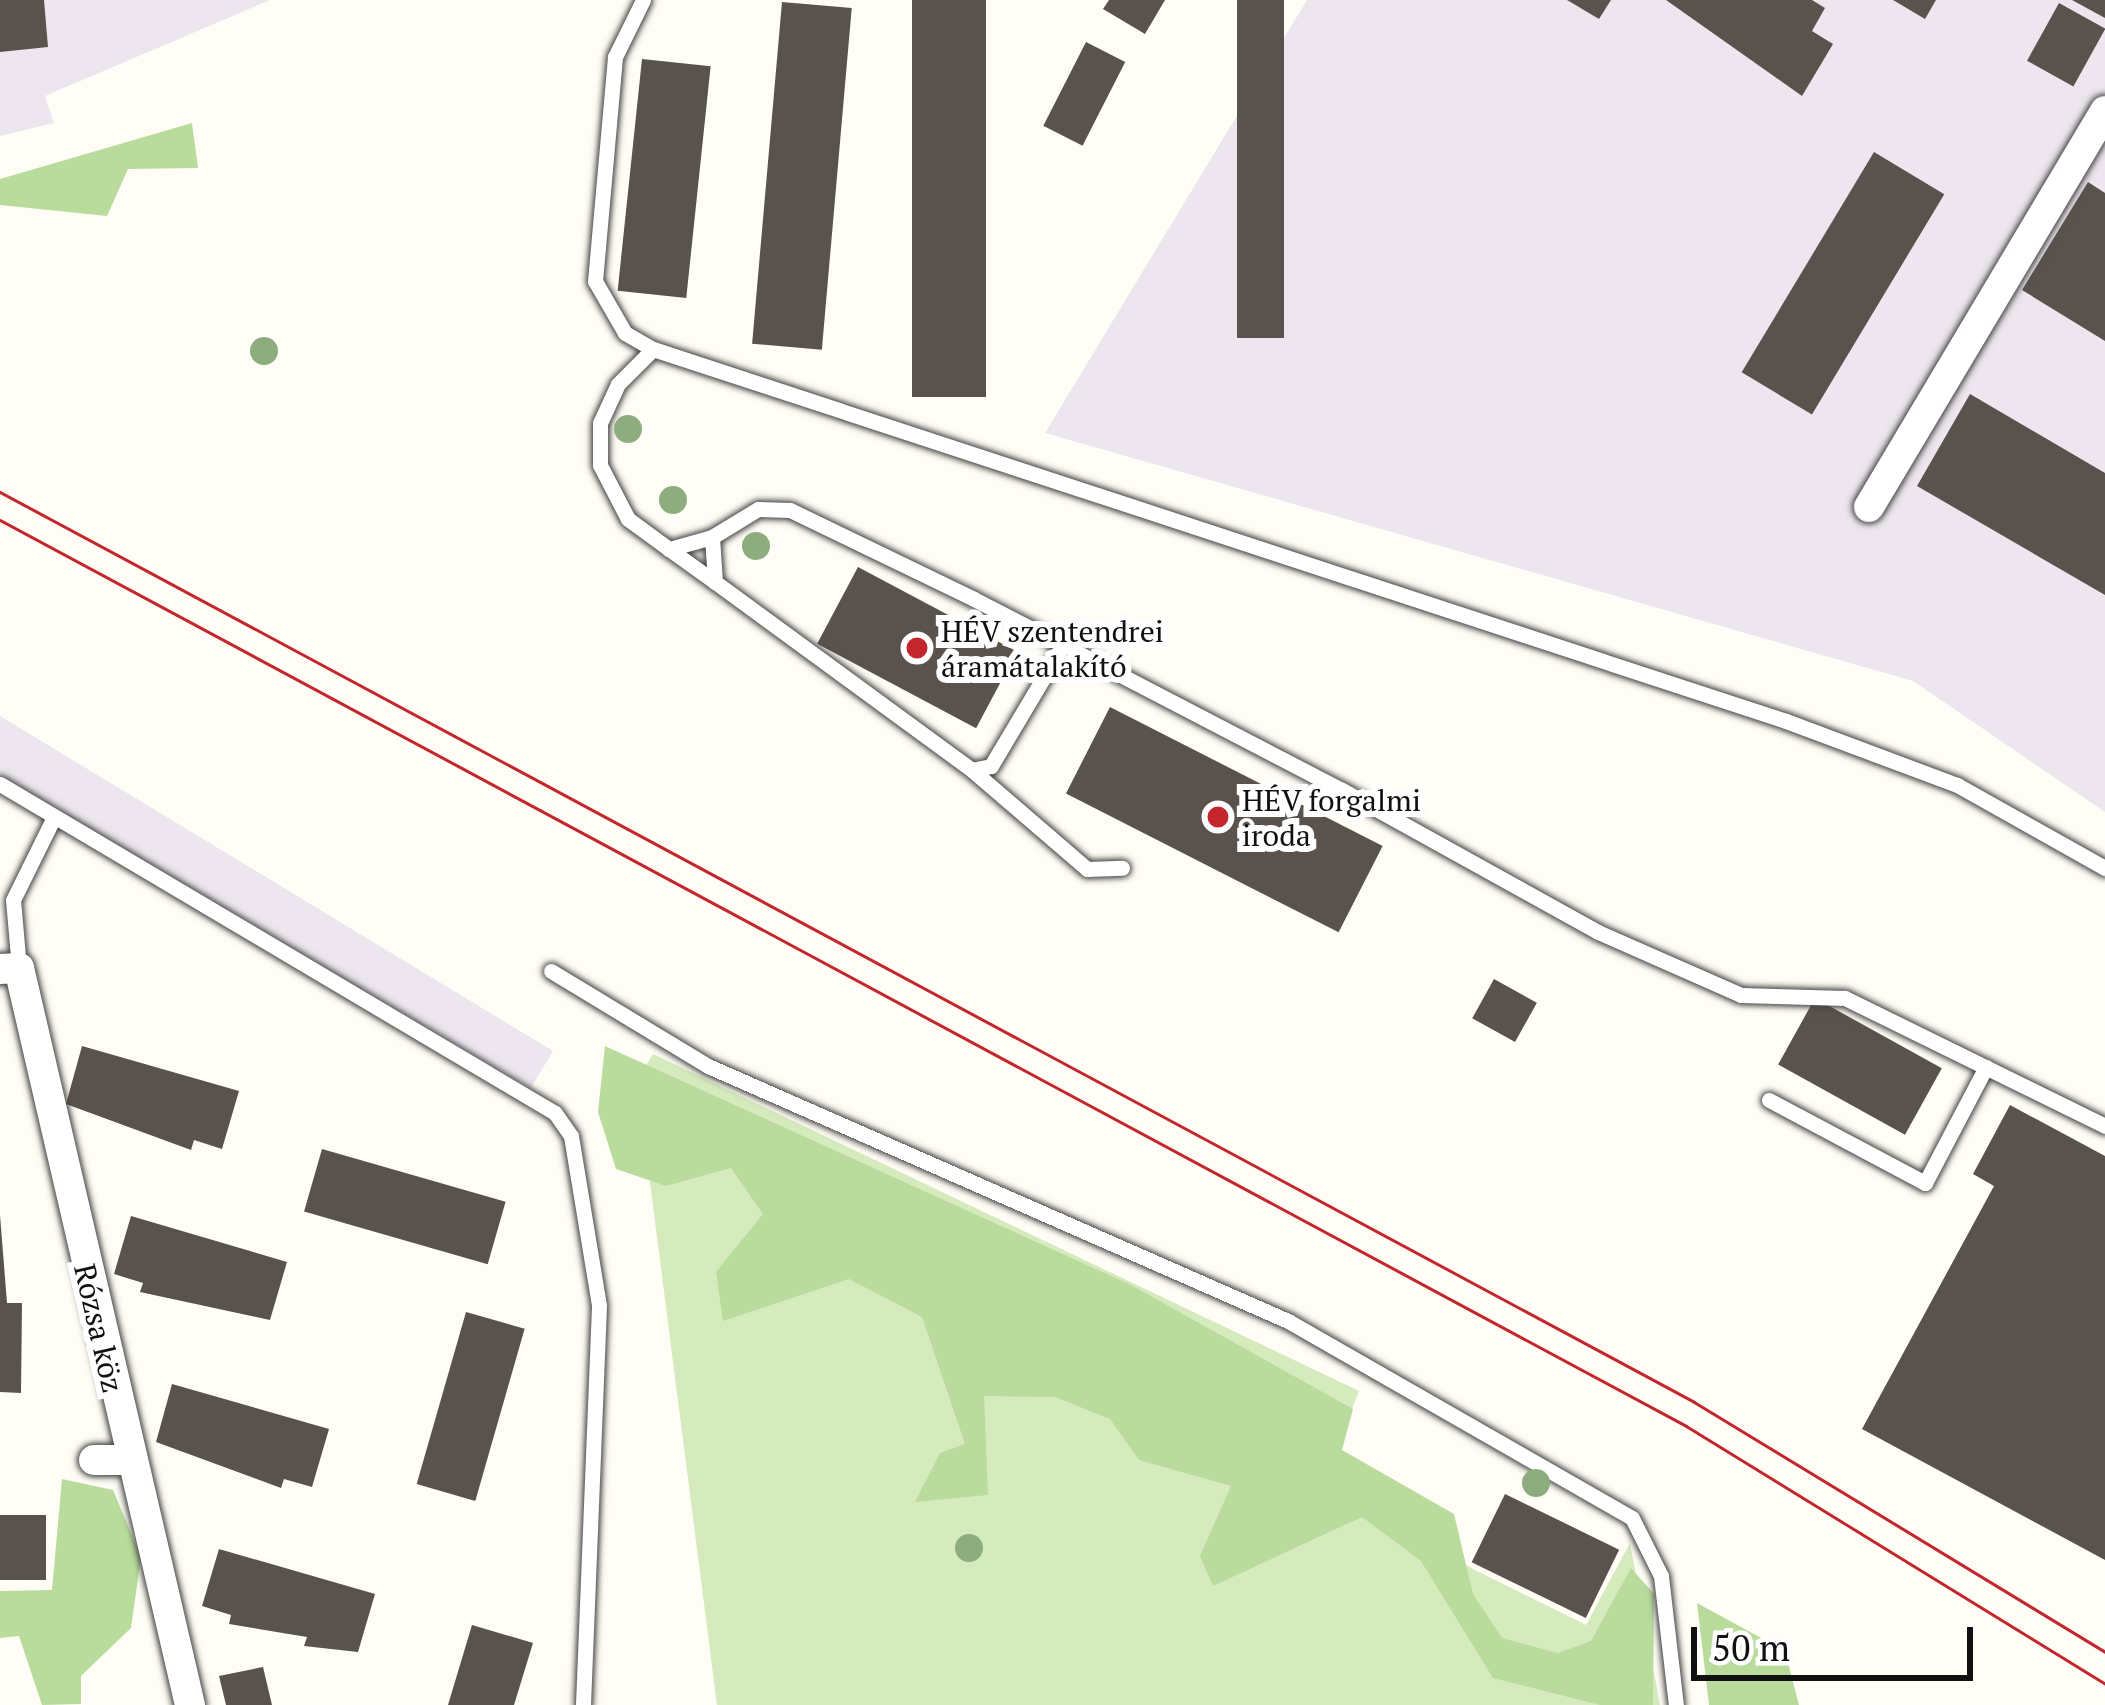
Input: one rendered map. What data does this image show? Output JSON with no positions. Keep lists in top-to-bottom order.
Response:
{
  "streets": {
    "street": ["Rózsa köz"]
  },
  "places": ["HÉV szentendrei áramátalakító", "HÉV forgalmi iroda"],
  "scale_bar": "50 m"
}
